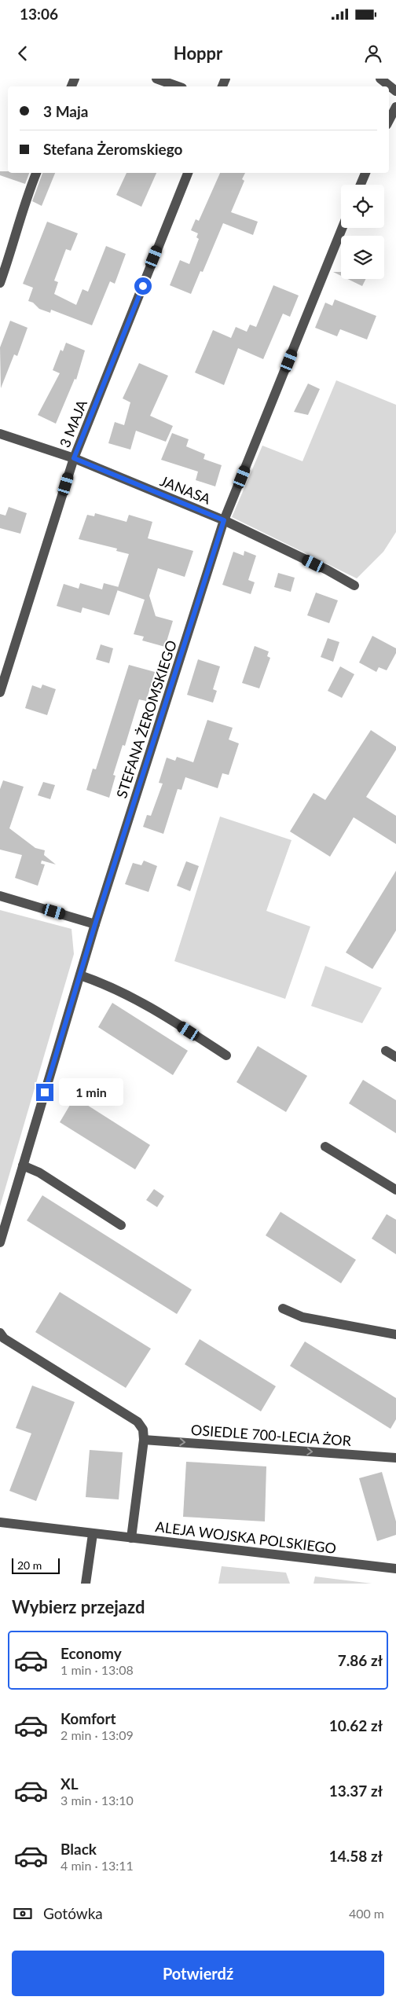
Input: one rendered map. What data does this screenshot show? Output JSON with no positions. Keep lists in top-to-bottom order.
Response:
{
  "streets": {
    "street": [
      "3 MAJA",
      "JANASA",
      "STEFANA ŻEROMSKIEGO",
      "OSIEDLE 700-LECIA ŻOR",
      "ALEJA WOJSKA POLSKIEGO"
    ]
  },
  "crossings": [
    ["3 MAJA", "JANASA"],
    ["JANASA", "STEFANA ŻEROMSKIEGO"]
  ],
  "one_way": ["OSIEDLE 700-LECIA ŻOR"],
  "scale_bar": "20 m",
  "page": {
    "status": "13:06",
    "header": "Hoppr",
    "banner": ["3 Maja", "Stefana Żeromskiego"],
    "bubble": "1 min",
    "scale": "20 m",
    "heading": "Wybierz przejazd",
    "list": [
      {
        "name": "Economy",
        "note": "1 min · 13:08",
        "value": "7.86 zł"
      },
      {
        "name": "Komfort",
        "note": "2 min · 13:09",
        "value": "10.62 zł"
      },
      {
        "name": "XL",
        "note": "3 min · 13:10",
        "value": "13.37 zł"
      },
      {
        "name": "Black",
        "note": "4 min · 13:11",
        "value": "14.58 zł"
      }
    ],
    "pay": ["Gotówka", "400 m"],
    "buttons": "Potwierdź"
  }
}
